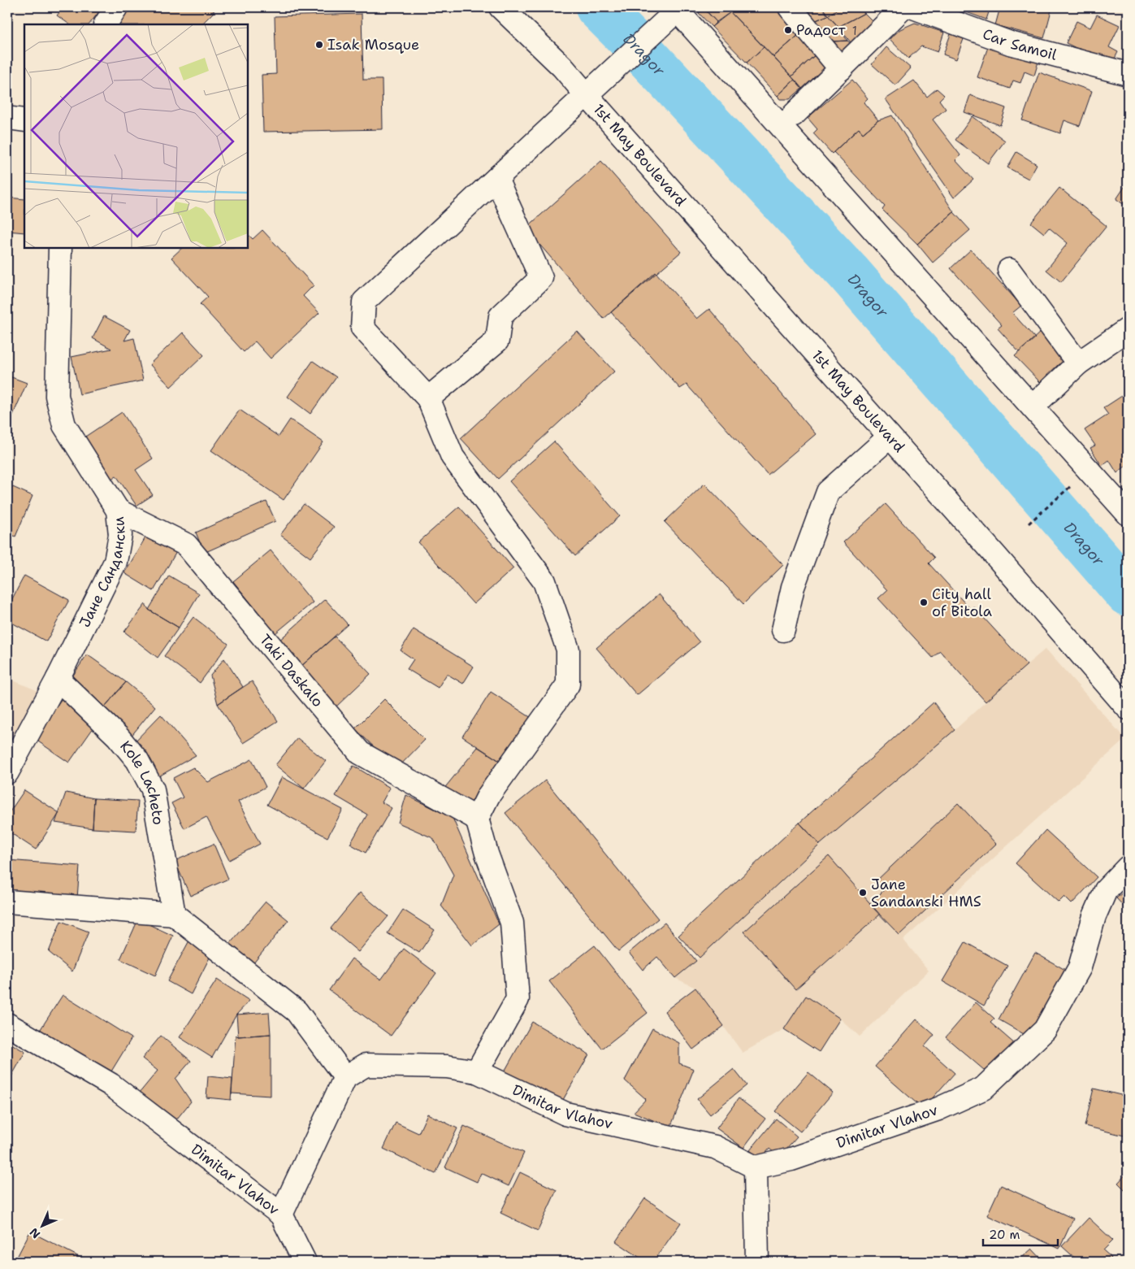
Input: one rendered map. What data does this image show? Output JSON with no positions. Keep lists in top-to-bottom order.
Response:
{
  "streets": {
    "street": [
      "Car Samoil",
      "1st May Boulevard",
      "Јане Сандански",
      "Taki Daskalo",
      "Kole Lacheto",
      "Dimitar Vlahov"
    ]
  },
  "crossings": [
    ["Јане Сандански", "Taki Daskalo"],
    ["Јане Сандански", "Kole Lacheto"]
  ],
  "water": ["Dragor"],
  "places": [
    "Радост",
    "Isak Mosque",
    "City hall of Bitola",
    "Jane Sandanski HMS"
  ],
  "house_numbers": ["1"],
  "scale_bar": "20 m",
  "north": "bottom left"
}
